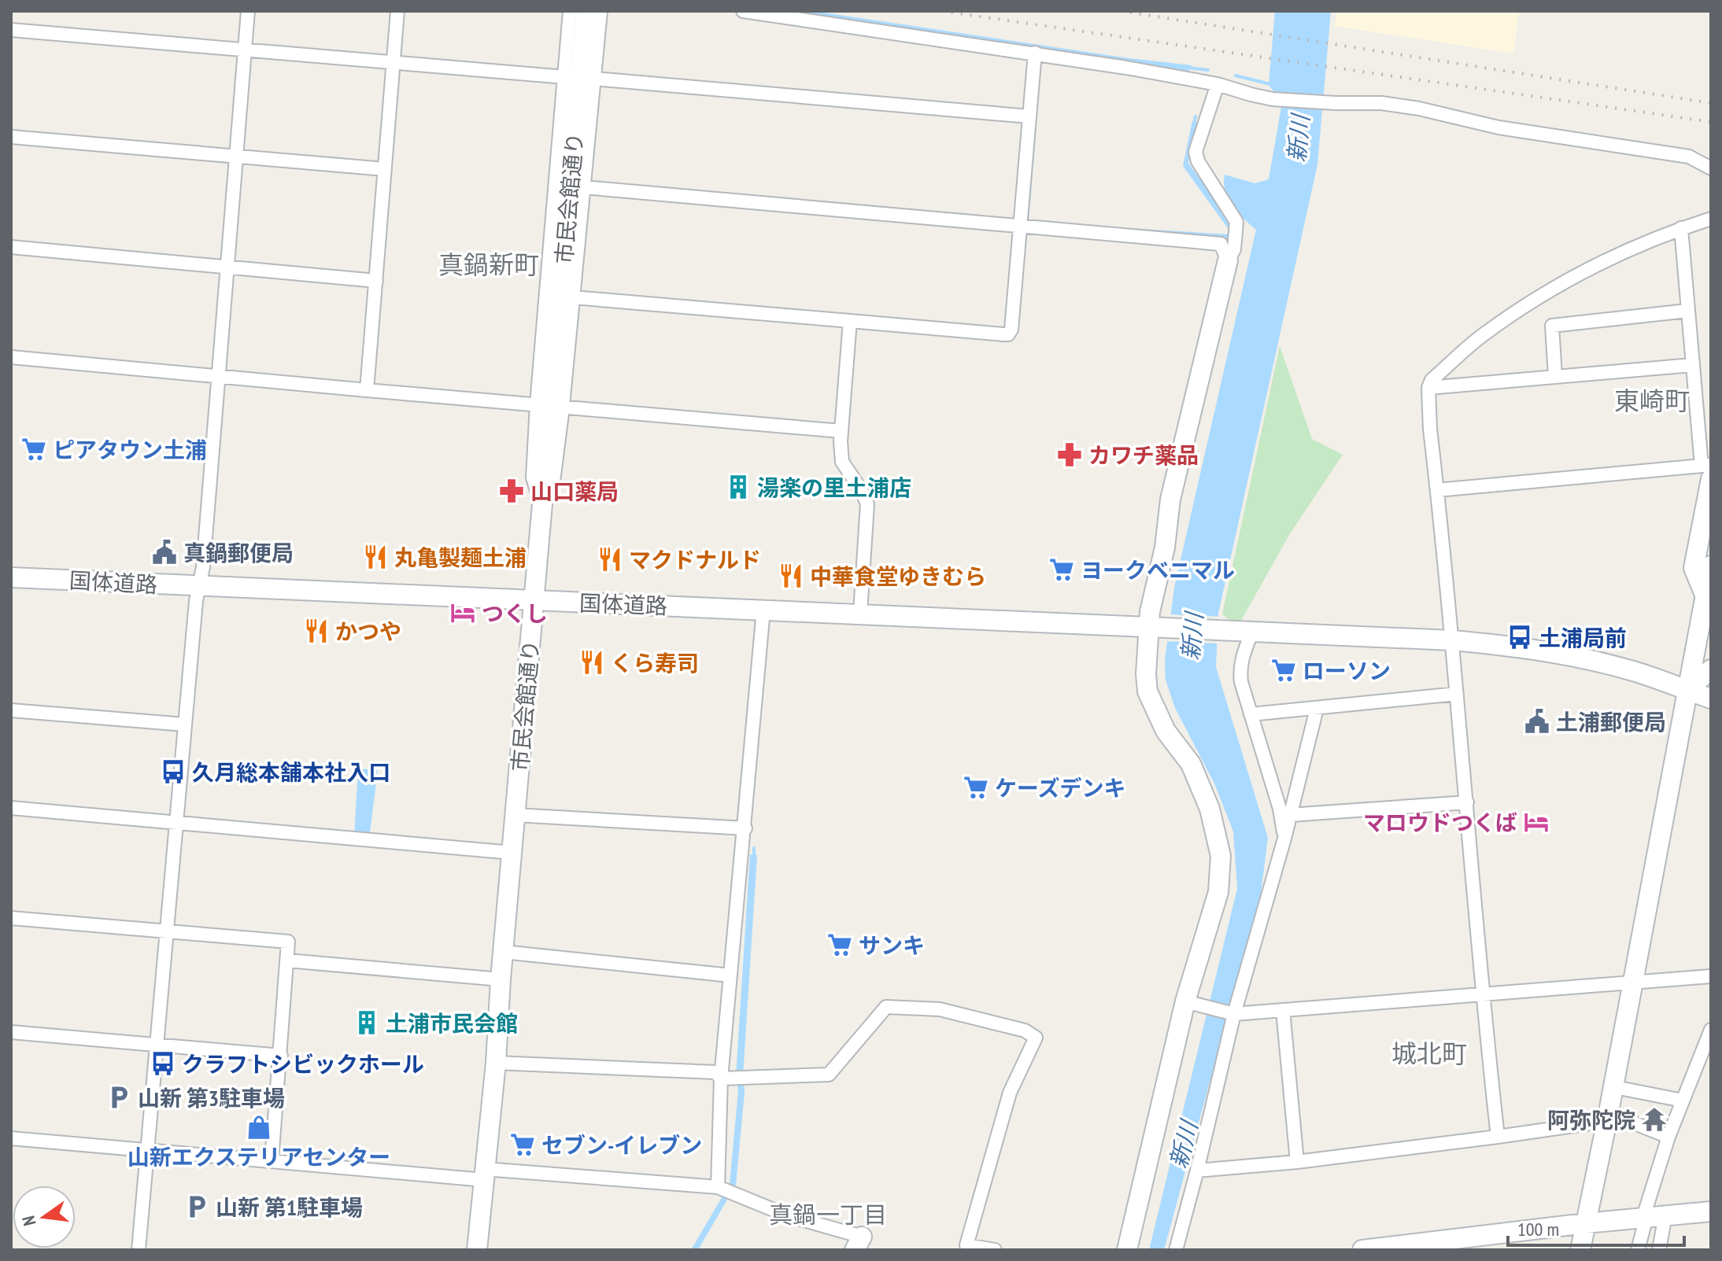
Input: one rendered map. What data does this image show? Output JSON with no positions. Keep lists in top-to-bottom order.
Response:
{
  "streets": {
    "street": ["市民会館通り", "国体道路"]
  },
  "crossings": [
    ["市民会館通り", "国体道路"]
  ],
  "districts": [
    "真鍋新町",
    "東崎町",
    "城北町",
    "真鍋一丁目"
  ],
  "water": ["新川"],
  "places": {
    "supermarket": [
      "ピアタウン土浦",
      "ヨークベニマル",
      "ローソン",
      "ケーズデンキ",
      "サンキ",
      "セブン-イレブン"
    ],
    "pharmacy": ["カワチ薬品", "山口薬局"],
    "building": ["湯楽の里土浦店", "土浦市民会館"],
    "public building": ["真鍋郵便局", "土浦郵便局"],
    "restaurant": [
      "丸亀製麺土浦",
      "マクドナルド",
      "中華食堂ゆきむら",
      "かつや",
      "くら寿司"
    ],
    "hotel": ["つくし", "マロウドつくば"],
    "bus stop": ["土浦局前", "久月総本舗本社入口", "クラフトシビックホール"],
    "parking": ["山新 第3駐車場", "山新 第1駐車場"],
    "temple": ["阿弥陀院"],
    "shop": ["山新エクステリアセンター"]
  },
  "scale_bar": "100 m",
  "north": "left"
}
